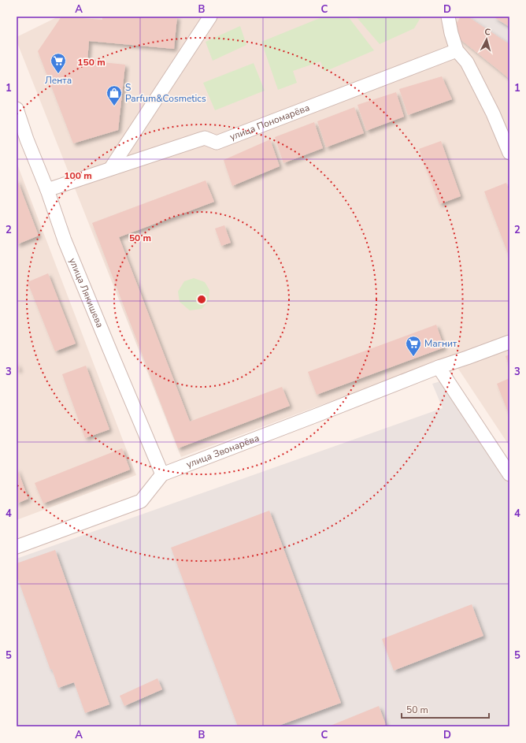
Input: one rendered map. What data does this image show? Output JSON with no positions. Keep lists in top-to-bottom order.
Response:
{
  "streets": {
    "street": ["улица Пономарёва", "улица Лякишева", "улица Звонарёва"]
  },
  "crossings": [
    ["улица Пономарёва", "улица Лякишева"],
    ["улица Лякишева", "улица Звонарёва"]
  ],
  "places": {
    "supermarket": ["Лента", "Магнит"],
    "shop": ["S Parfum&Cosmetics"]
  },
  "scale_bar": "50 m",
  "north": "top",
  "grid": {
    "columns": [
      "A",
      "B",
      "C",
      "D"
    ],
    "rows": [
      "1",
      "2",
      "3",
      "4",
      "5"
    ]
  },
  "rings": ["150 m", "100 m", "50 m"]
}
